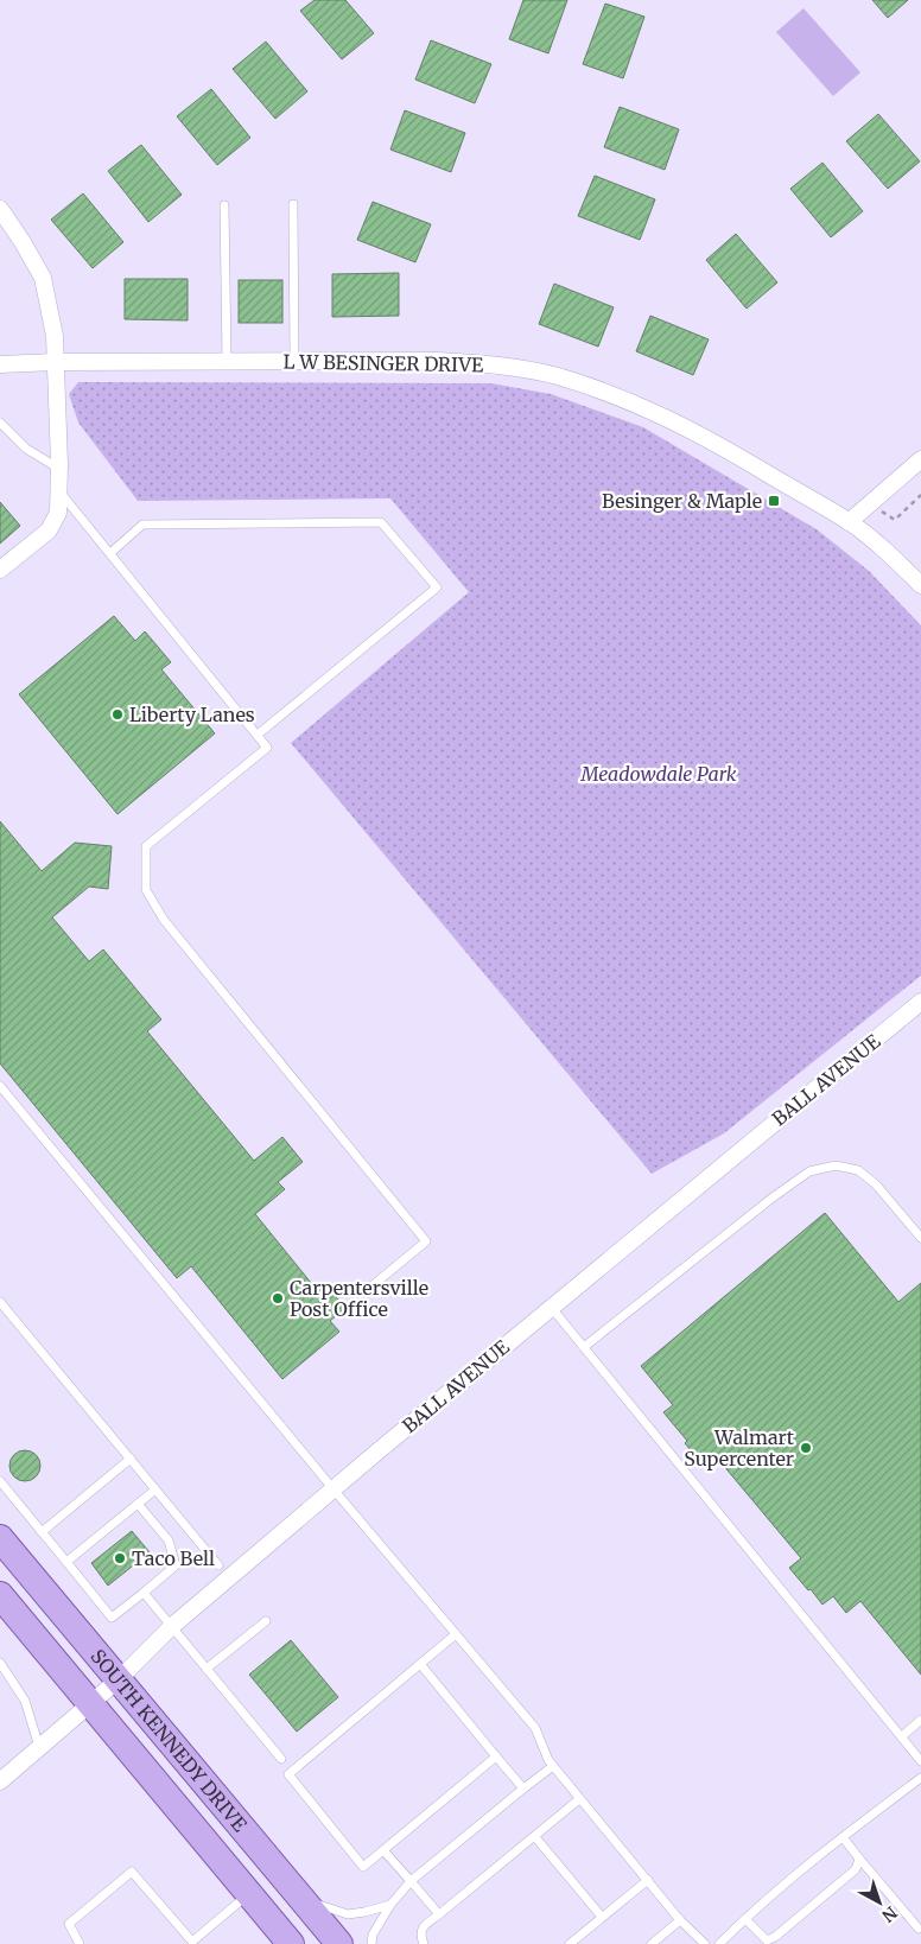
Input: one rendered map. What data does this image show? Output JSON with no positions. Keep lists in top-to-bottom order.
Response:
{
  "streets": {
    "main road": ["SOUTH KENNEDY DRIVE"],
    "street": ["L W BESINGER DRIVE", "BALL AVENUE"]
  },
  "crossings": [
    ["BALL AVENUE", "SOUTH KENNEDY DRIVE"]
  ],
  "parks": ["Meadowdale Park"],
  "places": {
    "transit": ["Besinger & Maple"],
    "other": [
      "Liberty Lanes",
      "Carpentersville Post Office",
      "Walmart Supercenter",
      "Taco Bell"
    ]
  },
  "north": "bottom right"
}
